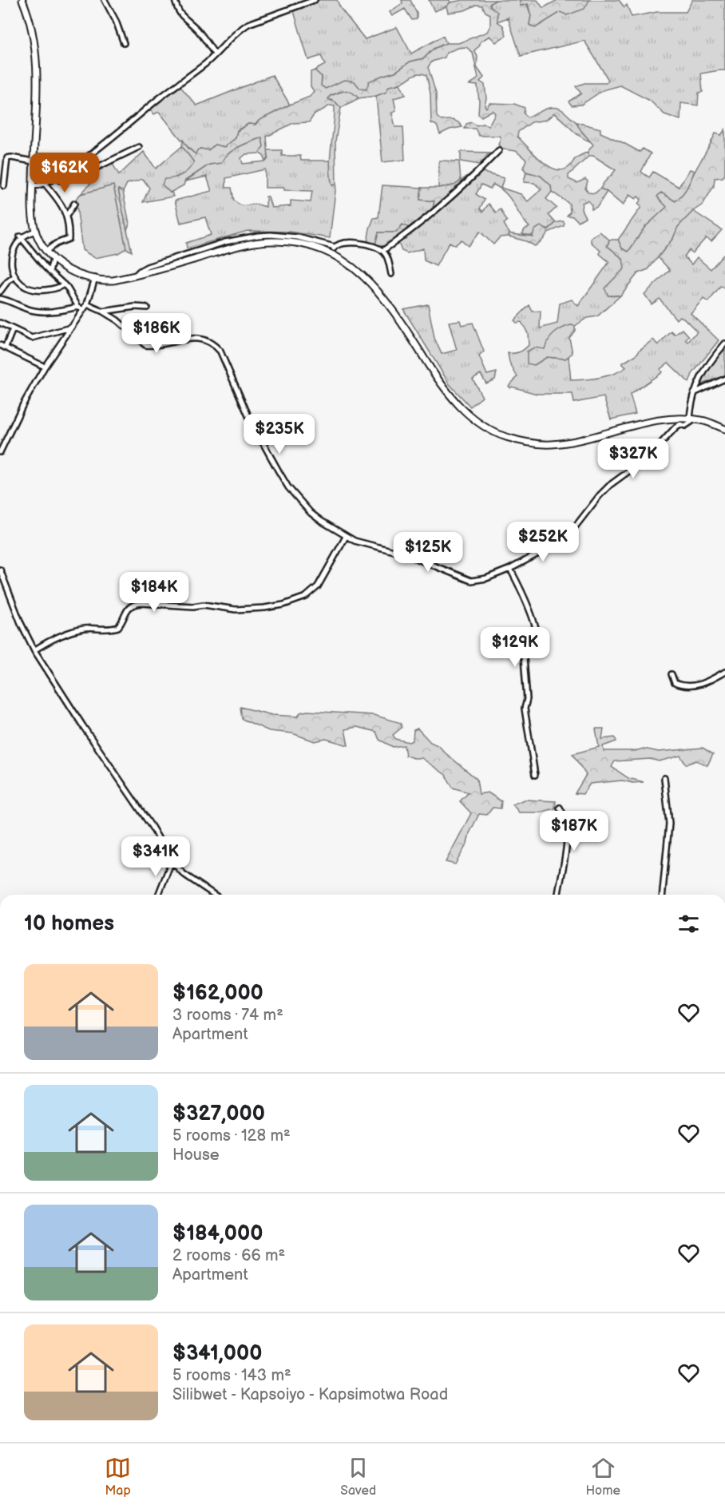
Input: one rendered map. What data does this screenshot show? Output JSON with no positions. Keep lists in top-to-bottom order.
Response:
{
  "page": {
    "price": [
      "$162K",
      "$186K",
      "$235K",
      "$327K",
      "$252K",
      "$125K",
      "$184K",
      "$129K",
      "$187K",
      "$341K"
    ],
    "heading": "10 homes",
    "list": [
      {
        "name": "$162,000",
        "note": "3 rooms · 74 m² · Apartment"
      },
      {
        "name": "$327,000",
        "note": "5 rooms · 128 m² · House"
      },
      {
        "name": "$184,000",
        "note": "2 rooms · 66 m² · Apartment"
      },
      {
        "name": "$341,000",
        "note": "5 rooms · 143 m² · Silibwet - Kapsoiyo - Kapsimotwa Road"
      }
    ],
    "tabs": ["Map", "Saved", "Home"]
  }
}
